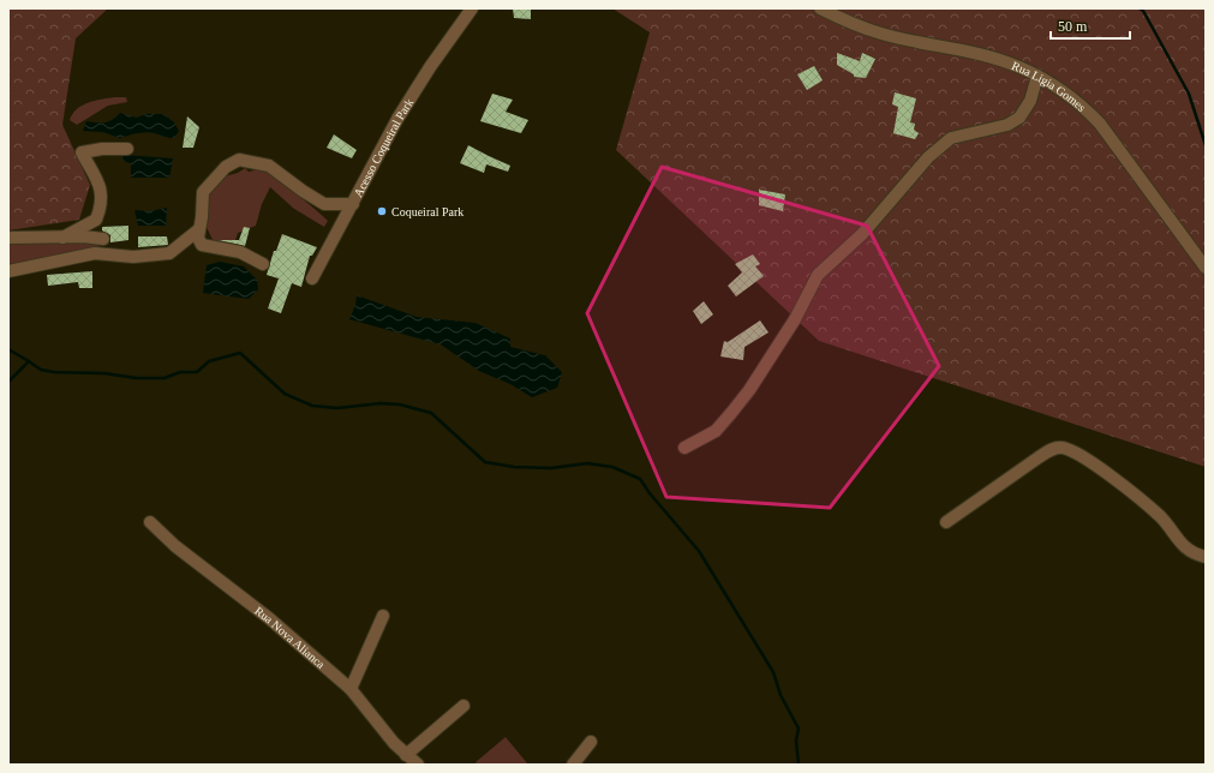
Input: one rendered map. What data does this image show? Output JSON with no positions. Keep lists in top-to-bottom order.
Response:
{
  "streets": {
    "street": ["Rua Ligia Gomes", "Acesso Coqueiral Park", "Rua Nova Alianca"]
  },
  "places": ["Coqueiral Park"],
  "scale_bar": "50 m"
}
